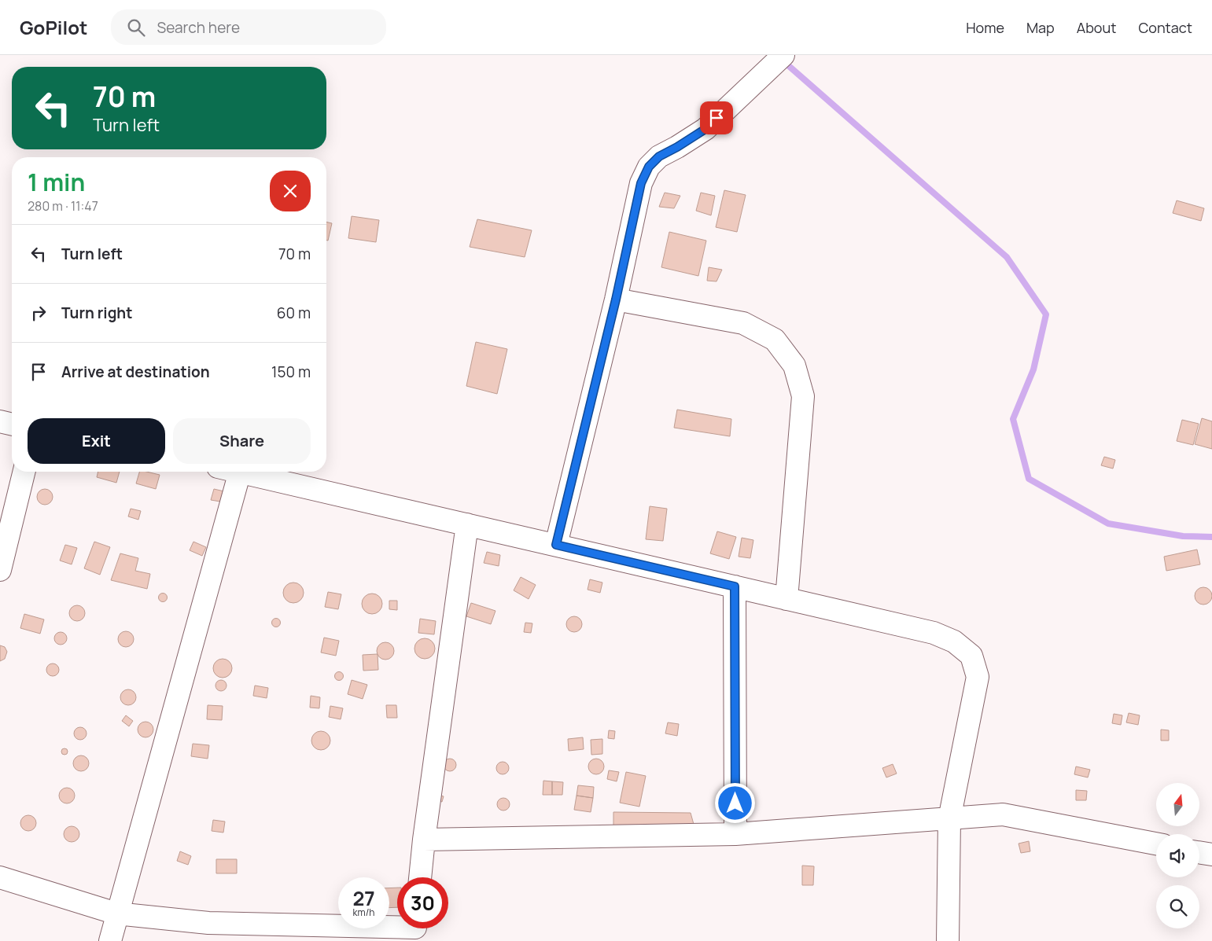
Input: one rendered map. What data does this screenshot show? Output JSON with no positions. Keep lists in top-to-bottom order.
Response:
{
  "north": "top",
  "page": {
    "header": "GoPilot",
    "search": "Search here",
    "nav": [
      "Home",
      "Map",
      "About",
      "Contact"
    ],
    "turn": ["70 m", "Turn left"],
    "heading": ["1 min", "280 m · 11:47"],
    "list": [
      {
        "name": "Turn left",
        "value": "70 m"
      },
      {
        "name": "Turn right",
        "value": "60 m"
      },
      {
        "name": "Arrive at destination",
        "value": "150 m"
      }
    ],
    "buttons": ["Exit", "Share"],
    "speed": "27 km/h",
    "limit": "30"
  }
}
